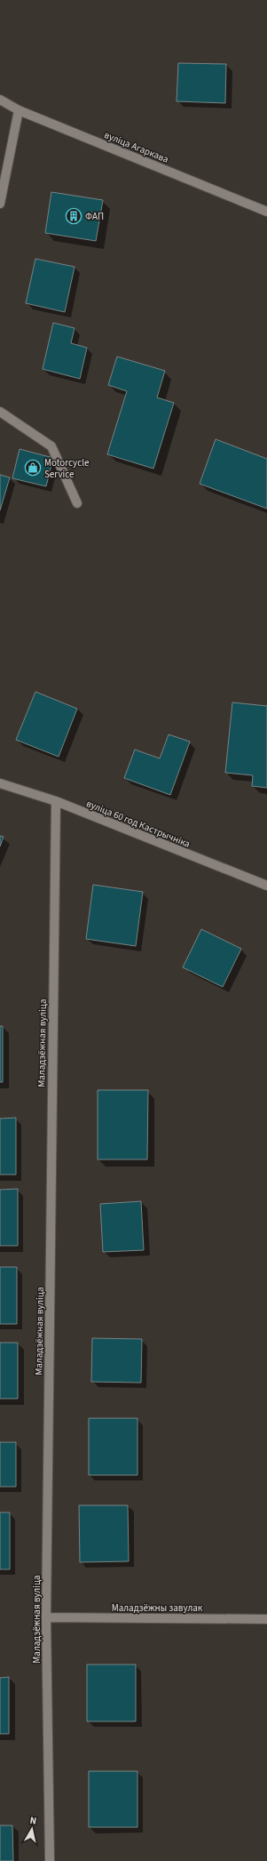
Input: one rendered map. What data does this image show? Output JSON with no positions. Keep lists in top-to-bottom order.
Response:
{
  "streets": {
    "street": [
      "вуліца Агаркава",
      "вуліца 60 год Кастрычніка",
      "Маладзёжная вуліца",
      "Маладзёжны завулак"
    ]
  },
  "crossings": [
    ["вуліца 60 год Кастрычніка", "Маладзёжная вуліца"],
    ["Маладзёжная вуліца", "Маладзёжны завулак"]
  ],
  "places": {
    "building": ["ФАП"],
    "shop": ["Motorcycle Service"]
  },
  "north": "top"
}
